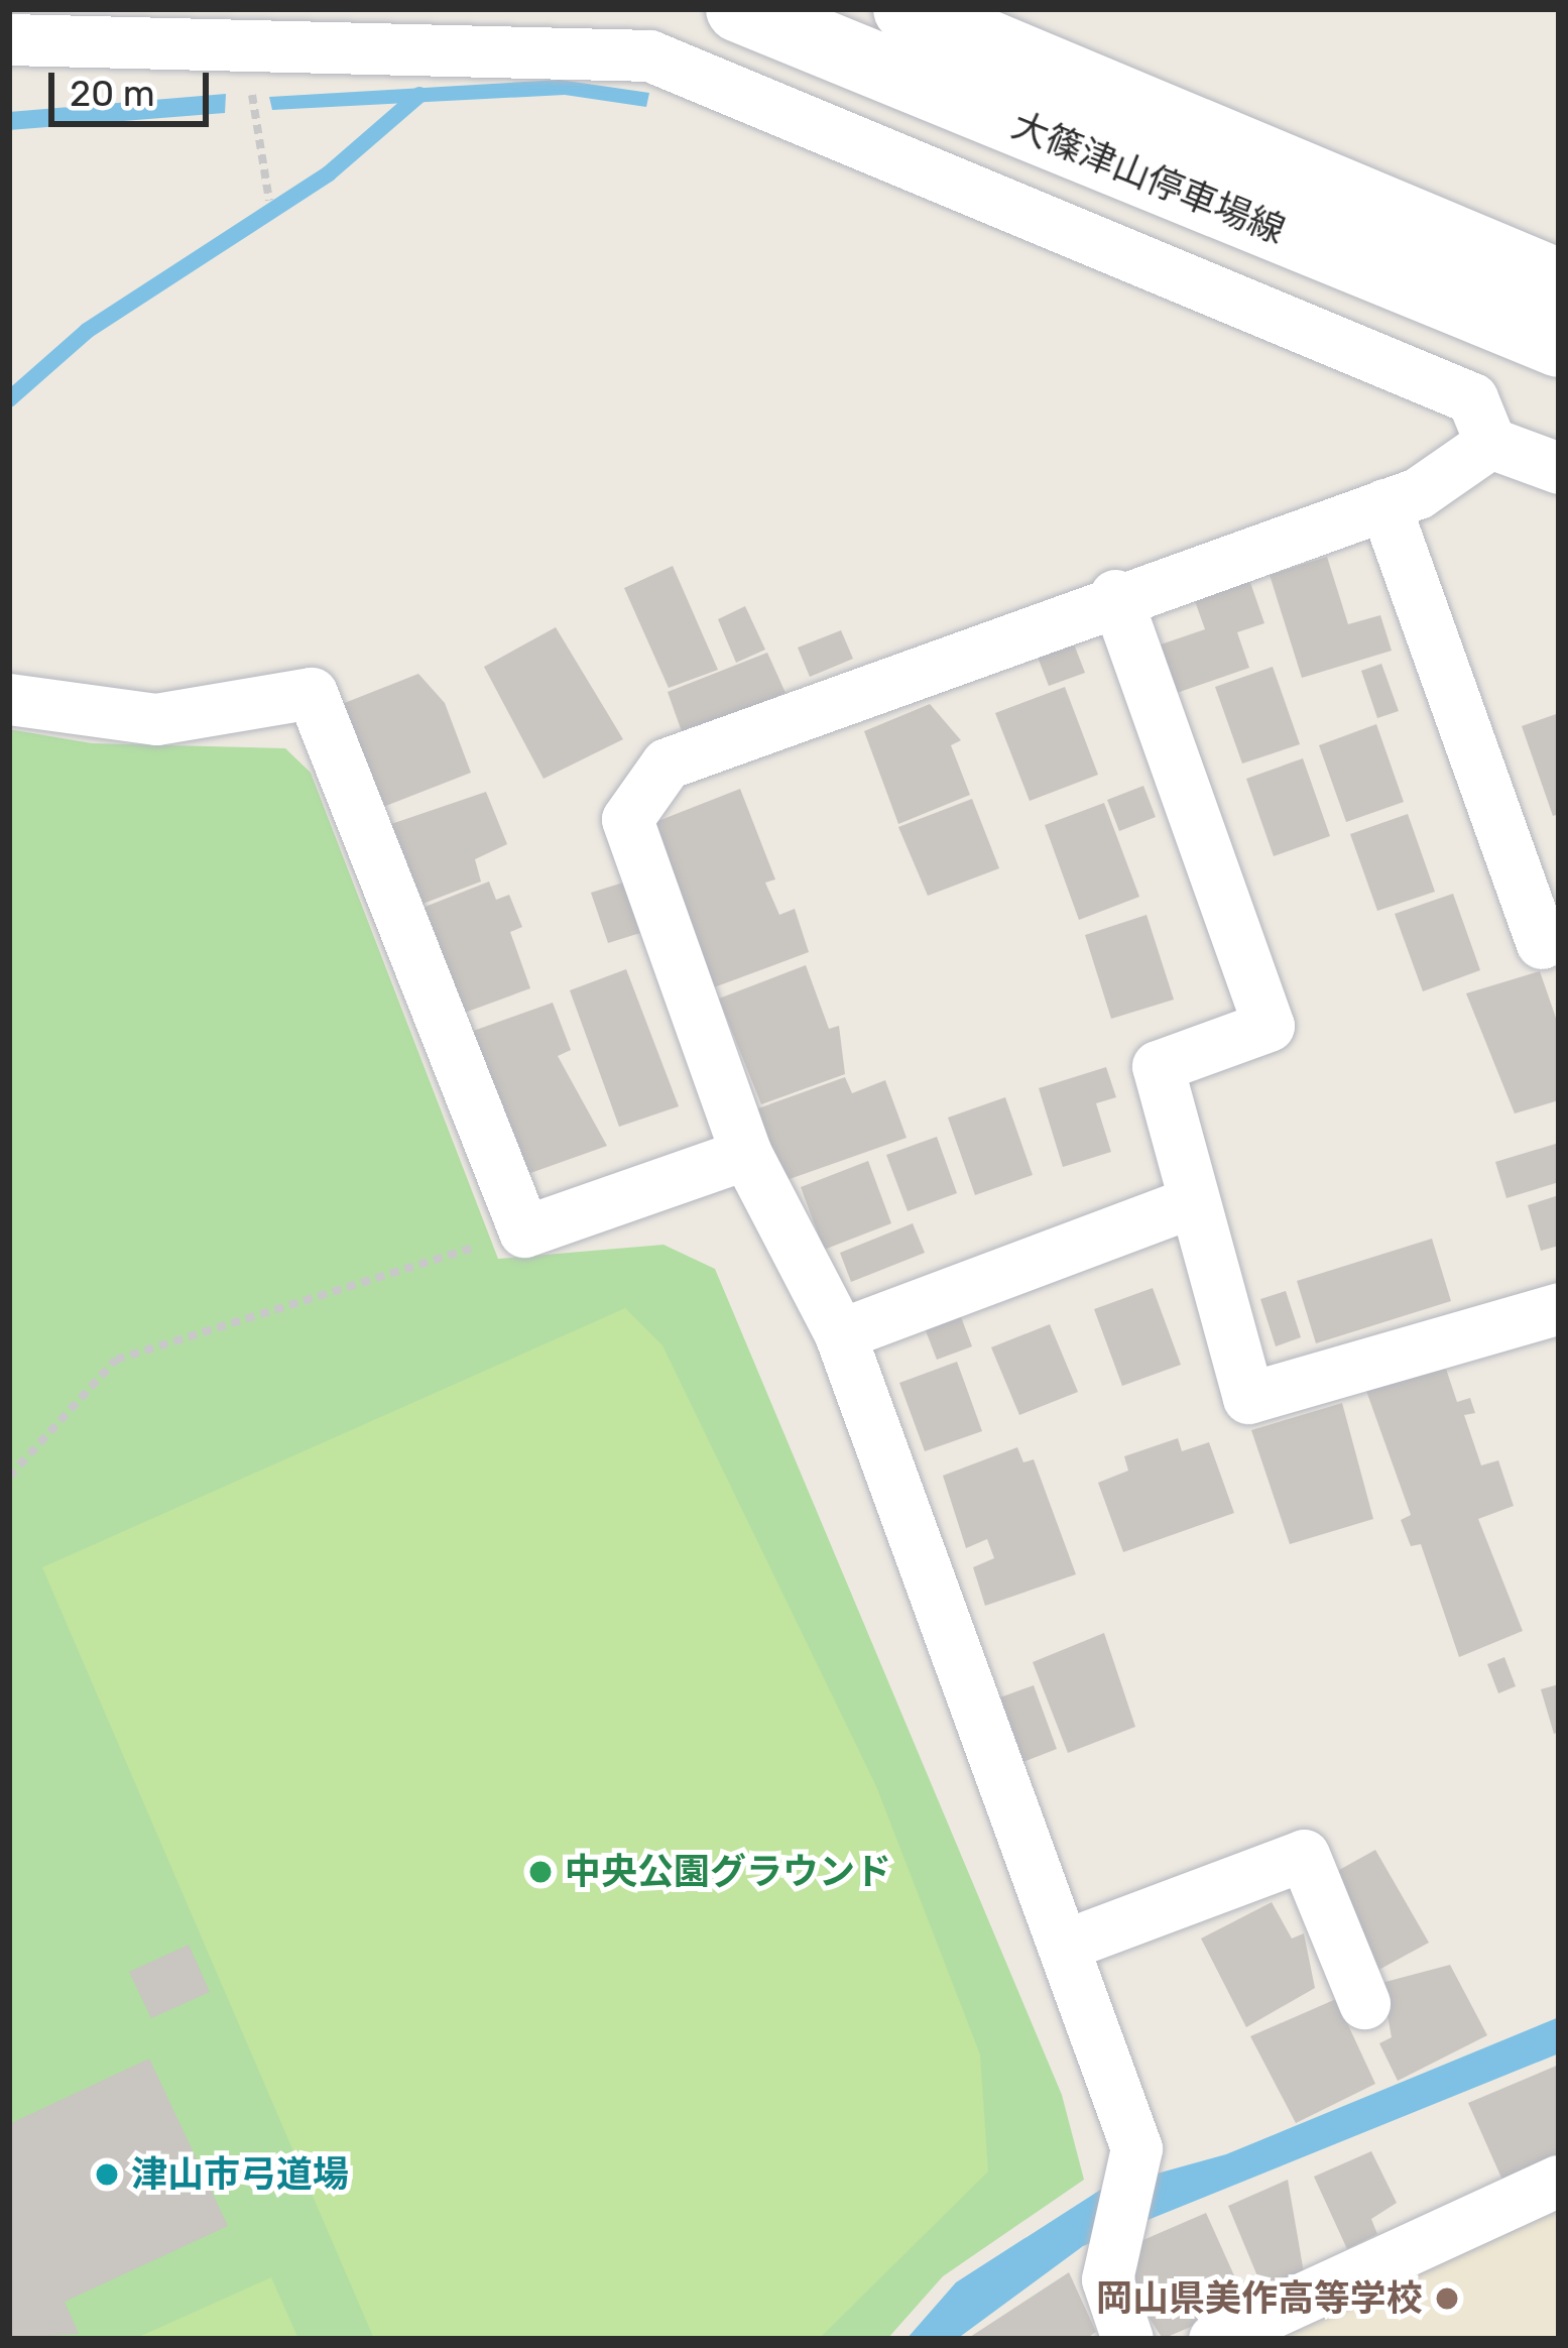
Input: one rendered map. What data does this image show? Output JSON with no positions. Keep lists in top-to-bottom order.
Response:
{
  "streets": {
    "main road": ["大篠津山停車場線"]
  },
  "places": ["中央公園グラウンド", "津山市弓道場", "岡山県美作高等学校"],
  "scale_bar": "20 m"
}
